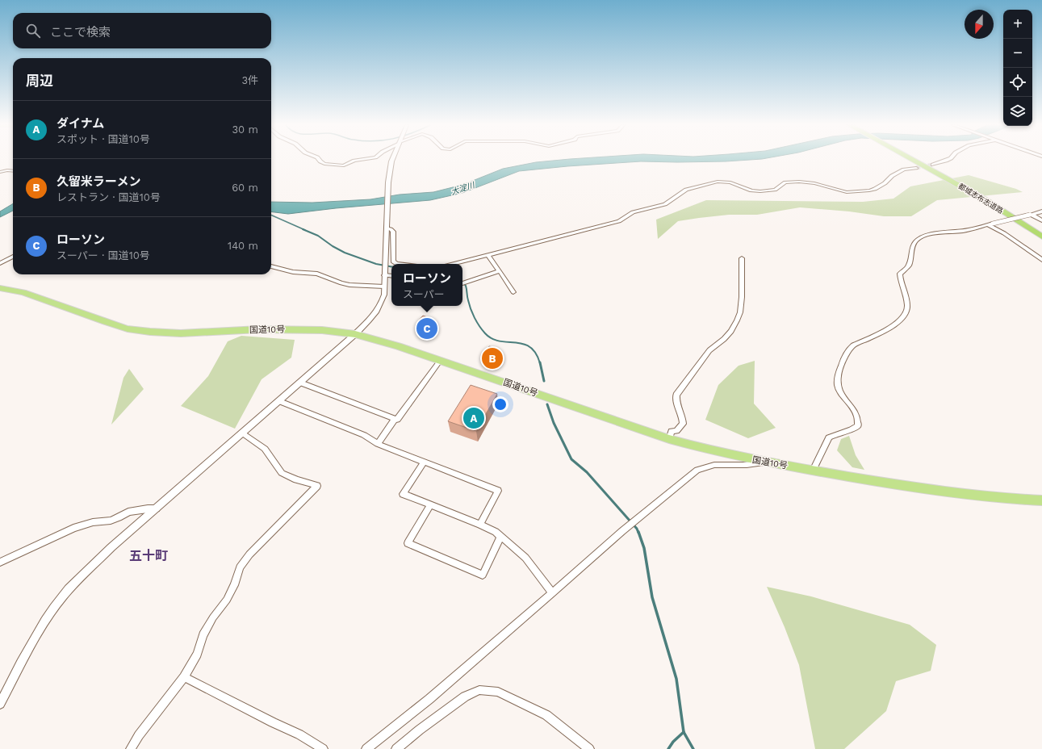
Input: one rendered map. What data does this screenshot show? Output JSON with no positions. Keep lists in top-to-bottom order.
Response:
{
  "streets": {
    "highway": ["都城志布志道路", "国道10号"]
  },
  "districts": ["五十町"],
  "water": ["大淀川"],
  "north": "bottom",
  "page": {
    "map_buttons": ["+", "−"],
    "search": "ここで検索",
    "heading": ["周辺", "3件"],
    "list": [
      {
        "mark": "A",
        "name": "ダイナム",
        "note": "スポット · 国道10号",
        "value": "30 m"
      },
      {
        "mark": "B",
        "name": "久留米ラーメン",
        "note": "レストラン · 国道10号",
        "value": "60 m"
      },
      {
        "mark": "C",
        "name": "ローソン",
        "note": "スーパー · 国道10号",
        "value": "140 m"
      }
    ],
    "popup": ["ローソン", "スーパー"],
    "pins": ["C", "B", "A"]
  }
}
